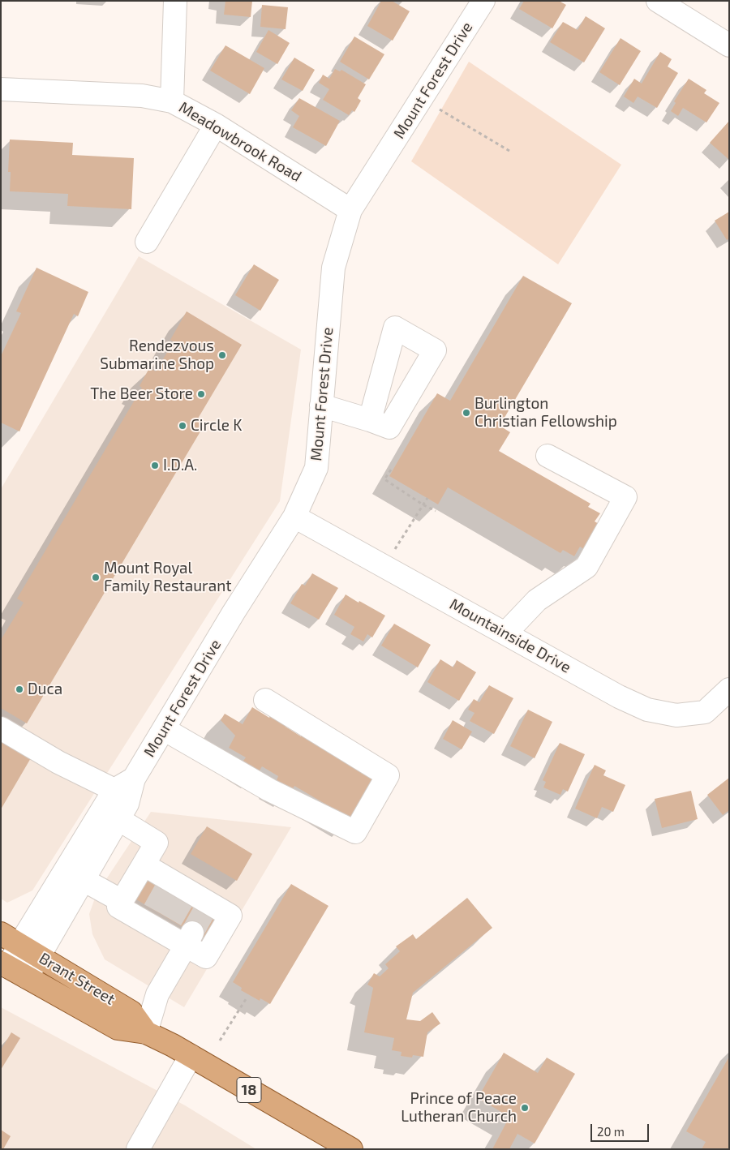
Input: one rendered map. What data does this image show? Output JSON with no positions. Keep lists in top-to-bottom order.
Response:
{
  "streets": {
    "main road": ["Brant Street", "18"],
    "street": ["Mount Forest Drive", "Meadowbrook Road", "Mountainside Drive"]
  },
  "crossings": [
    ["Mount Forest Drive", "Meadowbrook Road"],
    ["Mount Forest Drive", "Mountainside Drive"],
    ["Mount Forest Drive", "Brant Street"]
  ],
  "places": [
    "Rendezvous Submarine Shop",
    "The Beer Store",
    "Burlington Christian Fellowship",
    "Circle K",
    "I.D.A.",
    "Mount Royal Family Restaurant",
    "Duca",
    "Prince of Peace Lutheran Church"
  ],
  "scale_bar": "20 m"
}
